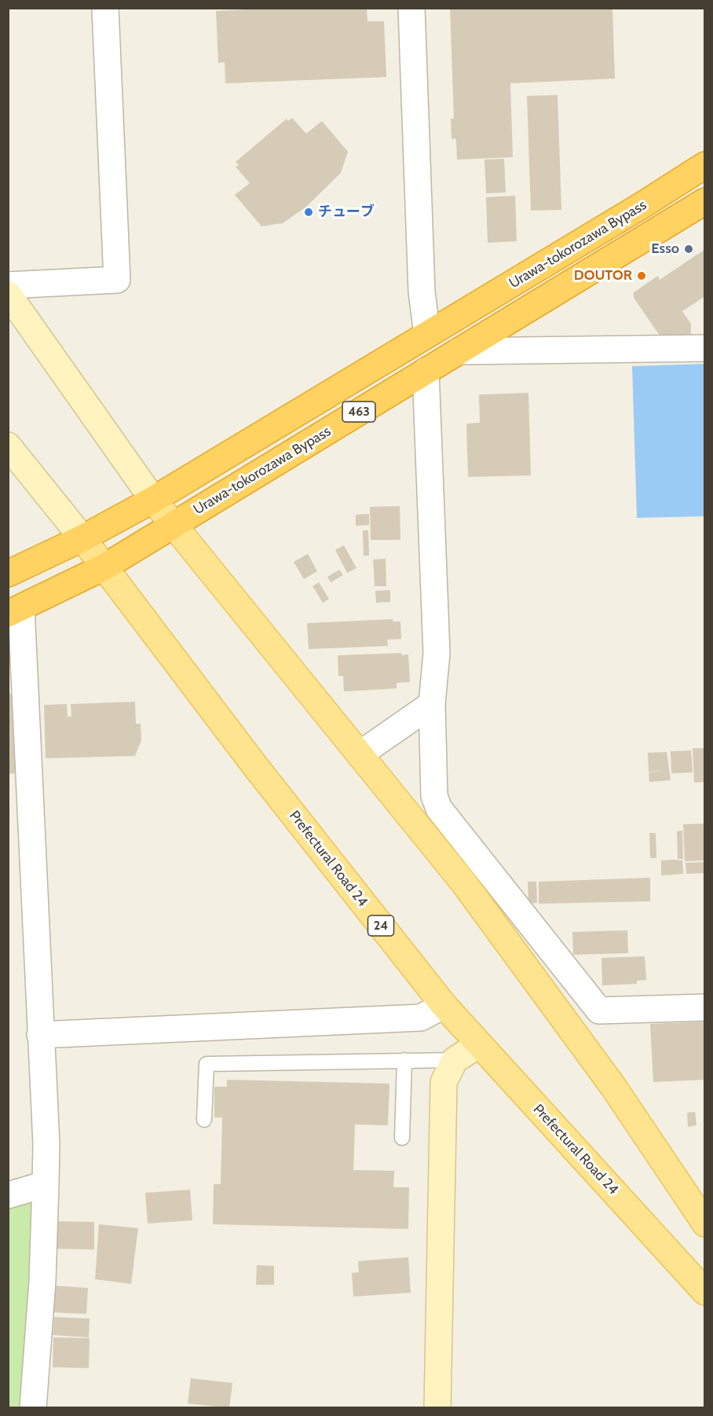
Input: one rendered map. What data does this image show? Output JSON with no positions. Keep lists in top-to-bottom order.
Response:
{
  "streets": {
    "highway": ["Urawa-tokorozawa Bypass", "463"],
    "main road": ["Prefectural Road 24", "24"]
  },
  "crossings": [
    ["Urawa-tokorozawa Bypass", "Prefectural Road 24"]
  ],
  "places": ["チューブ", "Esso", "DOUTOR"]
}
